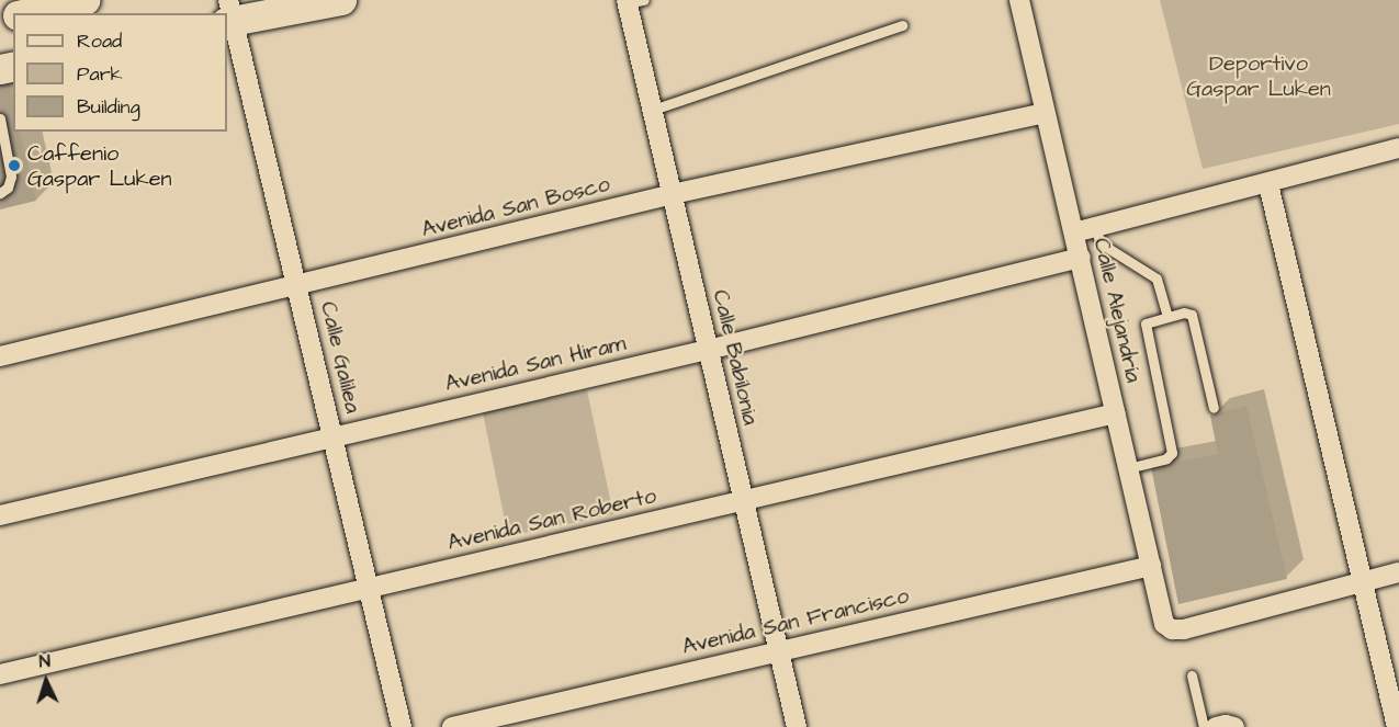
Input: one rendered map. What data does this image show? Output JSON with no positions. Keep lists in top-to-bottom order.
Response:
{
  "streets": {
    "street": [
      "Avenida San Bosco",
      "Calle Alejandría",
      "Calle Galilea",
      "Calle Babilonia",
      "Avenida San Hiram",
      "Avenida San Roberto",
      "Avenida San Francisco"
    ]
  },
  "crossings": [
    ["Avenida San Bosco", "Calle Alejandría"],
    ["Avenida San Bosco", "Calle Galilea"],
    ["Avenida San Bosco", "Calle Babilonia"],
    ["Calle Alejandría", "Avenida San Hiram"],
    ["Calle Alejandría", "Avenida San Roberto"],
    ["Calle Alejandría", "Avenida San Francisco"],
    ["Calle Galilea", "Avenida San Hiram"],
    ["Calle Galilea", "Avenida San Roberto"],
    ["Calle Babilonia", "Avenida San Hiram"],
    ["Calle Babilonia", "Avenida San Roberto"],
    ["Calle Babilonia", "Avenida San Francisco"]
  ],
  "parks": ["Deportivo Gaspar Luken"],
  "places": ["Caffenio Gaspar Luken"],
  "legend": ["Road", "Park", "Building"],
  "north": "top"
}
